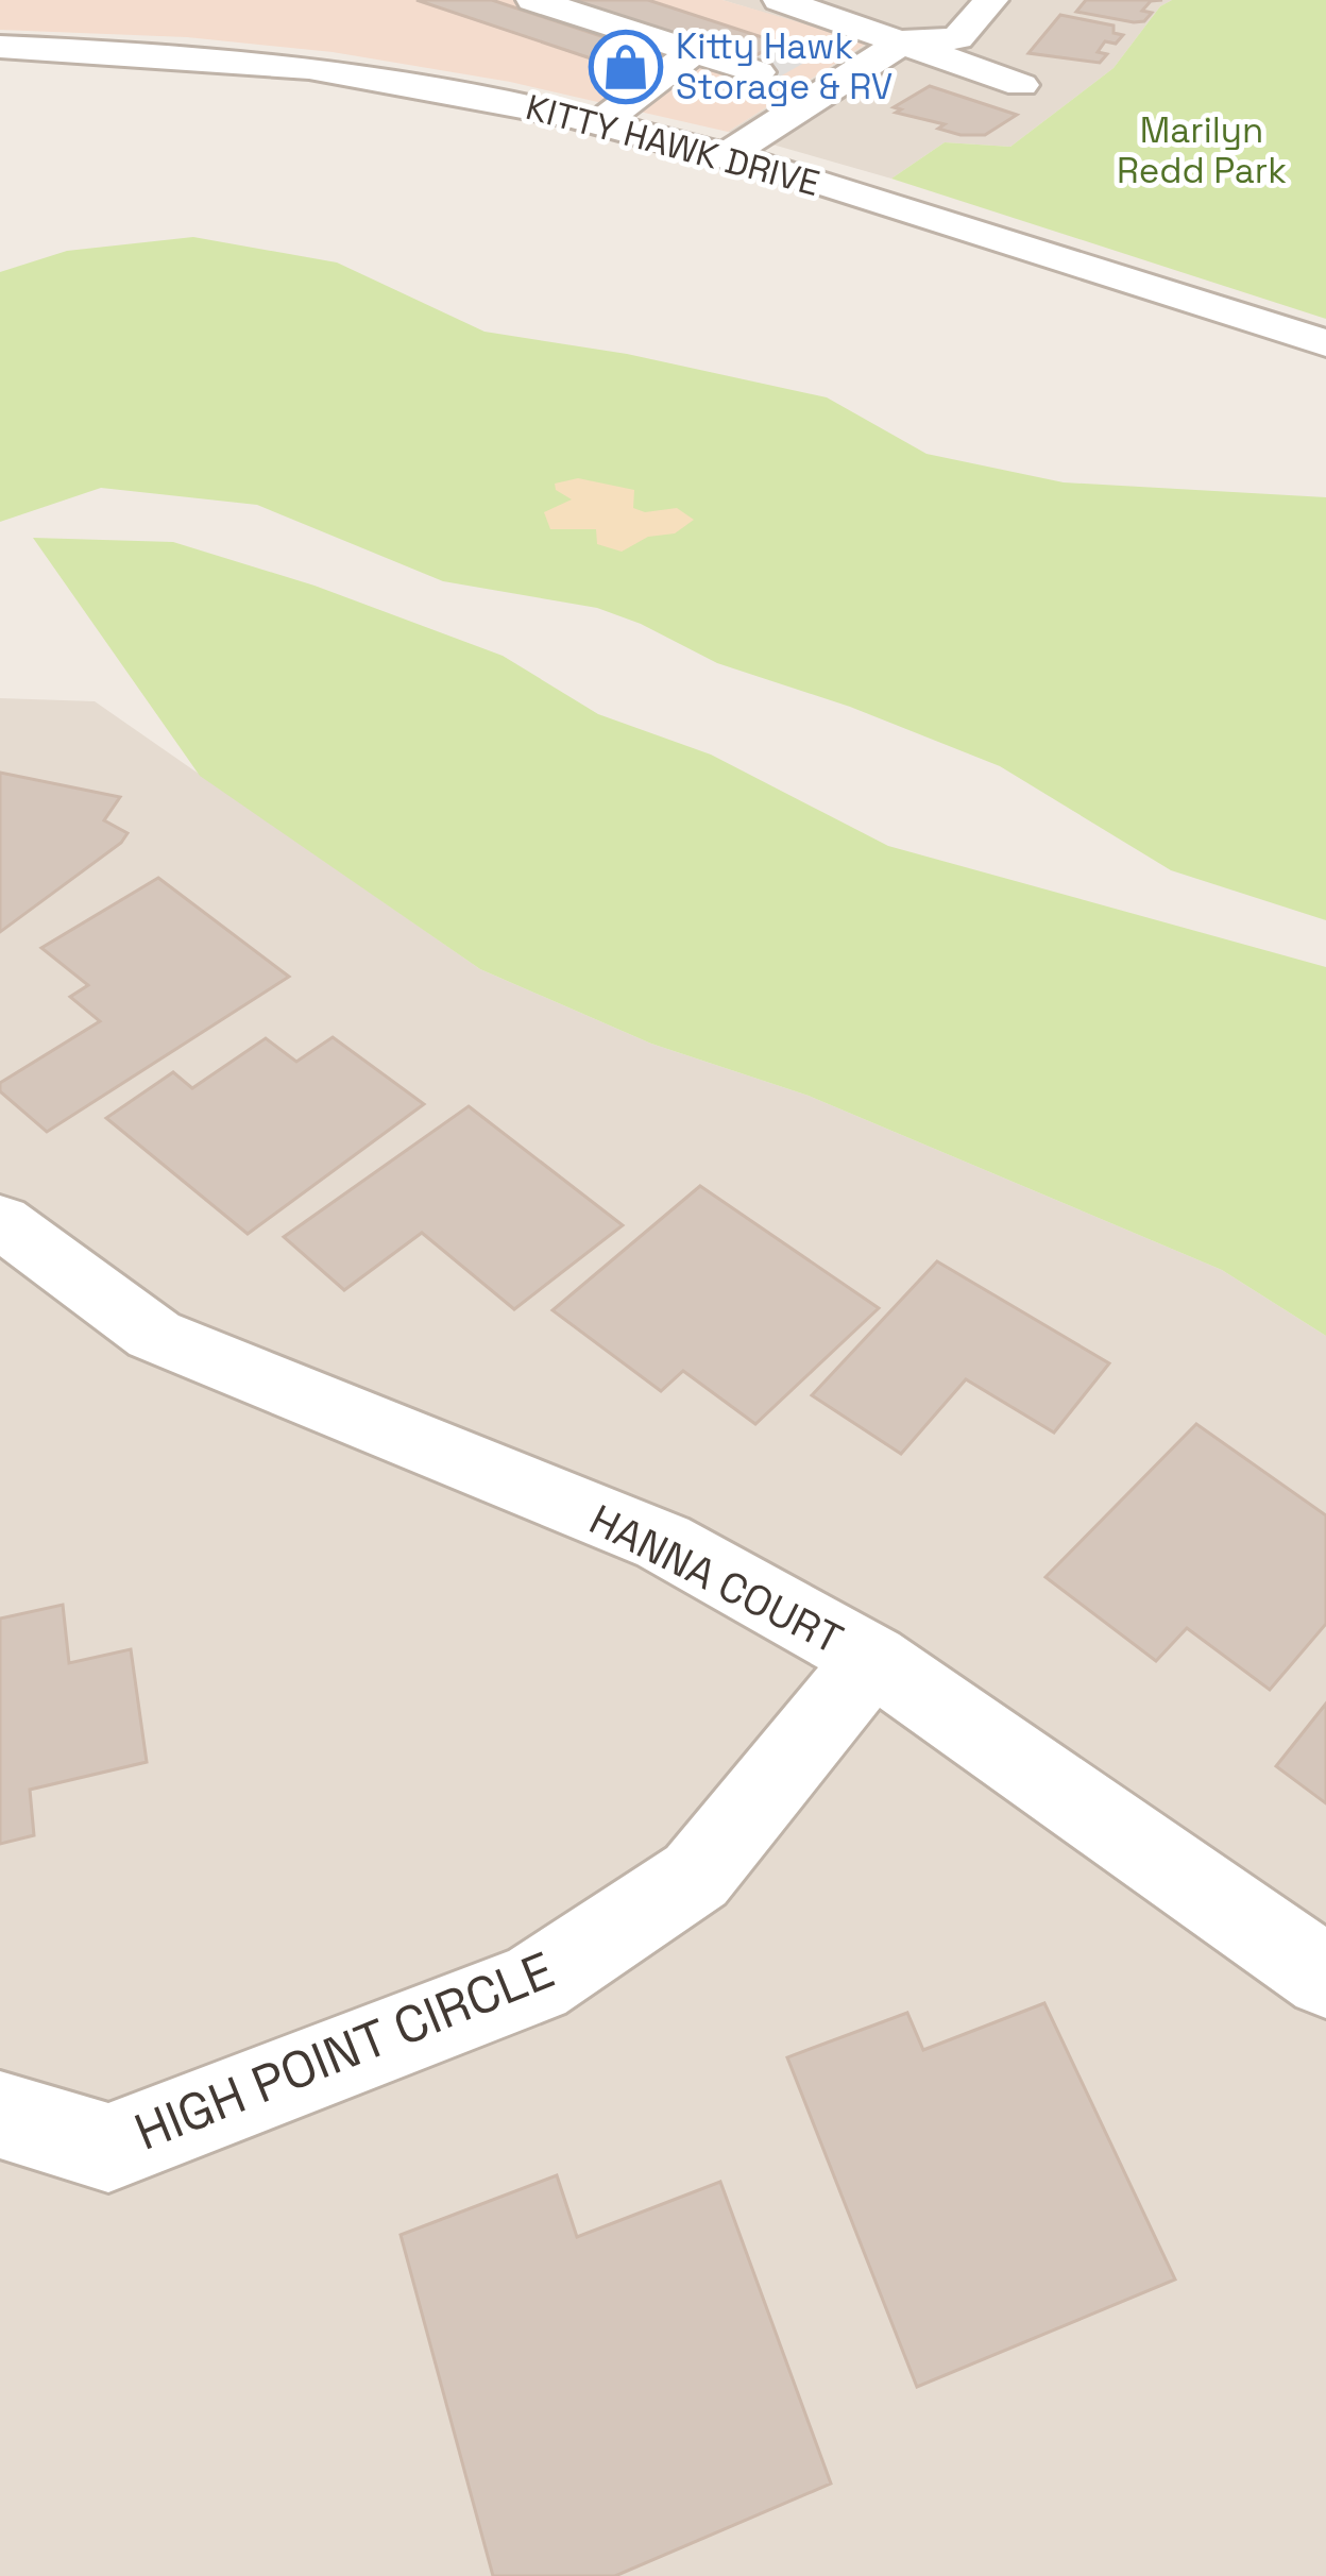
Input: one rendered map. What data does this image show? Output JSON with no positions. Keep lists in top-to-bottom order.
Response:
{
  "streets": {
    "street": ["KITTY HAWK DRIVE", "HANNA COURT", "HIGH POINT CIRCLE"]
  },
  "crossings": [
    ["HANNA COURT", "HIGH POINT CIRCLE"]
  ],
  "parks": ["Marilyn Redd Park"],
  "places": {
    "shop": ["Kitty Hawk Storage & RV"]
  }
}
